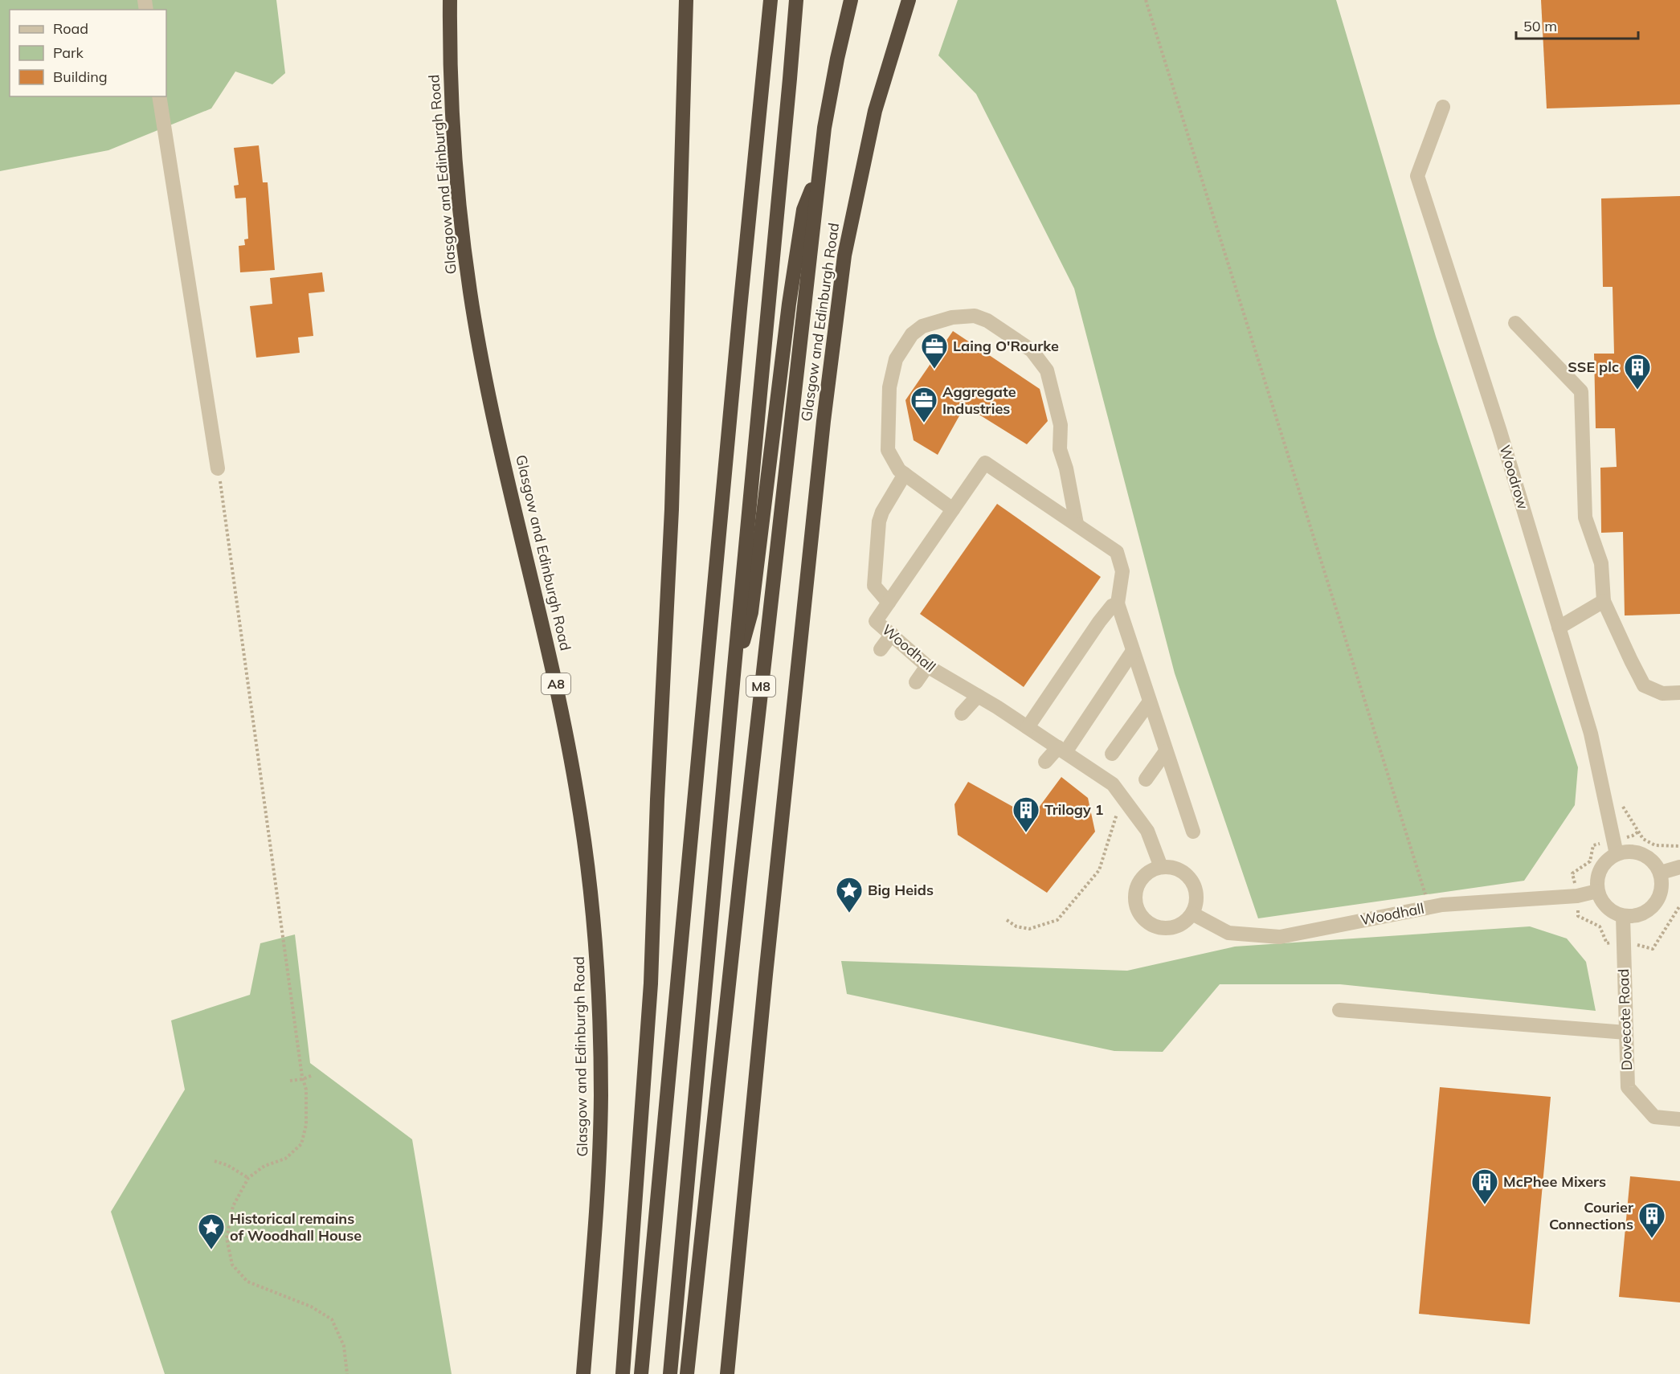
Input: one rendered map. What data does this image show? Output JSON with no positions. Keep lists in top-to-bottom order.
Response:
{
  "streets": {
    "highway": ["Glasgow and Edinburgh Road", "A8", "M8"],
    "street": ["Woodrow", "Woodhall", "Dovecote Road"]
  },
  "crossings": [
    ["Woodrow", "Woodhall"],
    ["Woodrow", "Dovecote Road"],
    ["Woodhall", "Dovecote Road"]
  ],
  "places": {
    "office": ["Laing O'Rourke", "Aggregate Industries"],
    "building": [
      "SSE plc",
      "Trilogy 1",
      "McPhee Mixers",
      "Courier Connections"
    ],
    "place": ["Big Heids", "Historical remains of Woodhall House"]
  },
  "legend": ["Road", "Park", "Building"],
  "scale_bar": "50 m"
}
